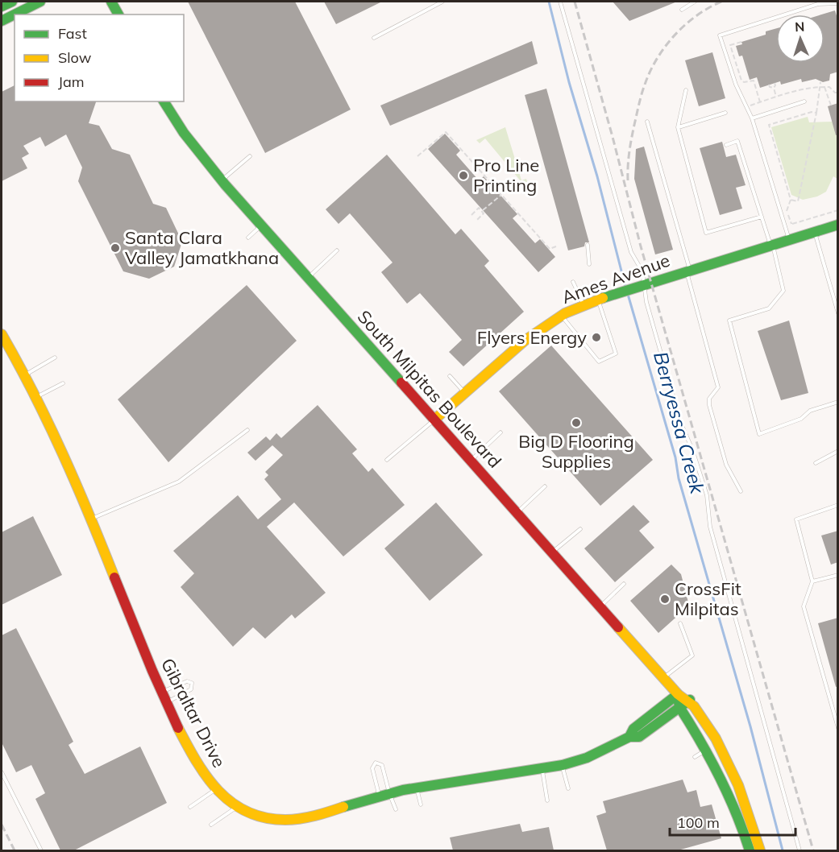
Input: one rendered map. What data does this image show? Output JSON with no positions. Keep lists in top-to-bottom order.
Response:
{
  "streets": {
    "street": ["Ames Avenue", "South Milpitas Boulevard", "Gibraltar Drive"]
  },
  "crossings": [
    ["Ames Avenue", "South Milpitas Boulevard"],
    ["South Milpitas Boulevard", "Gibraltar Drive"]
  ],
  "water": ["Berryessa Creek"],
  "places": [
    "Pro Line Printing",
    "Santa Clara Valley Jamatkhana",
    "Flyers Energy",
    "Big D Flooring Supplies",
    "CrossFit Milpitas"
  ],
  "legend": ["Fast", "Slow", "Jam"],
  "scale_bar": "100 m",
  "north": "top"
}
